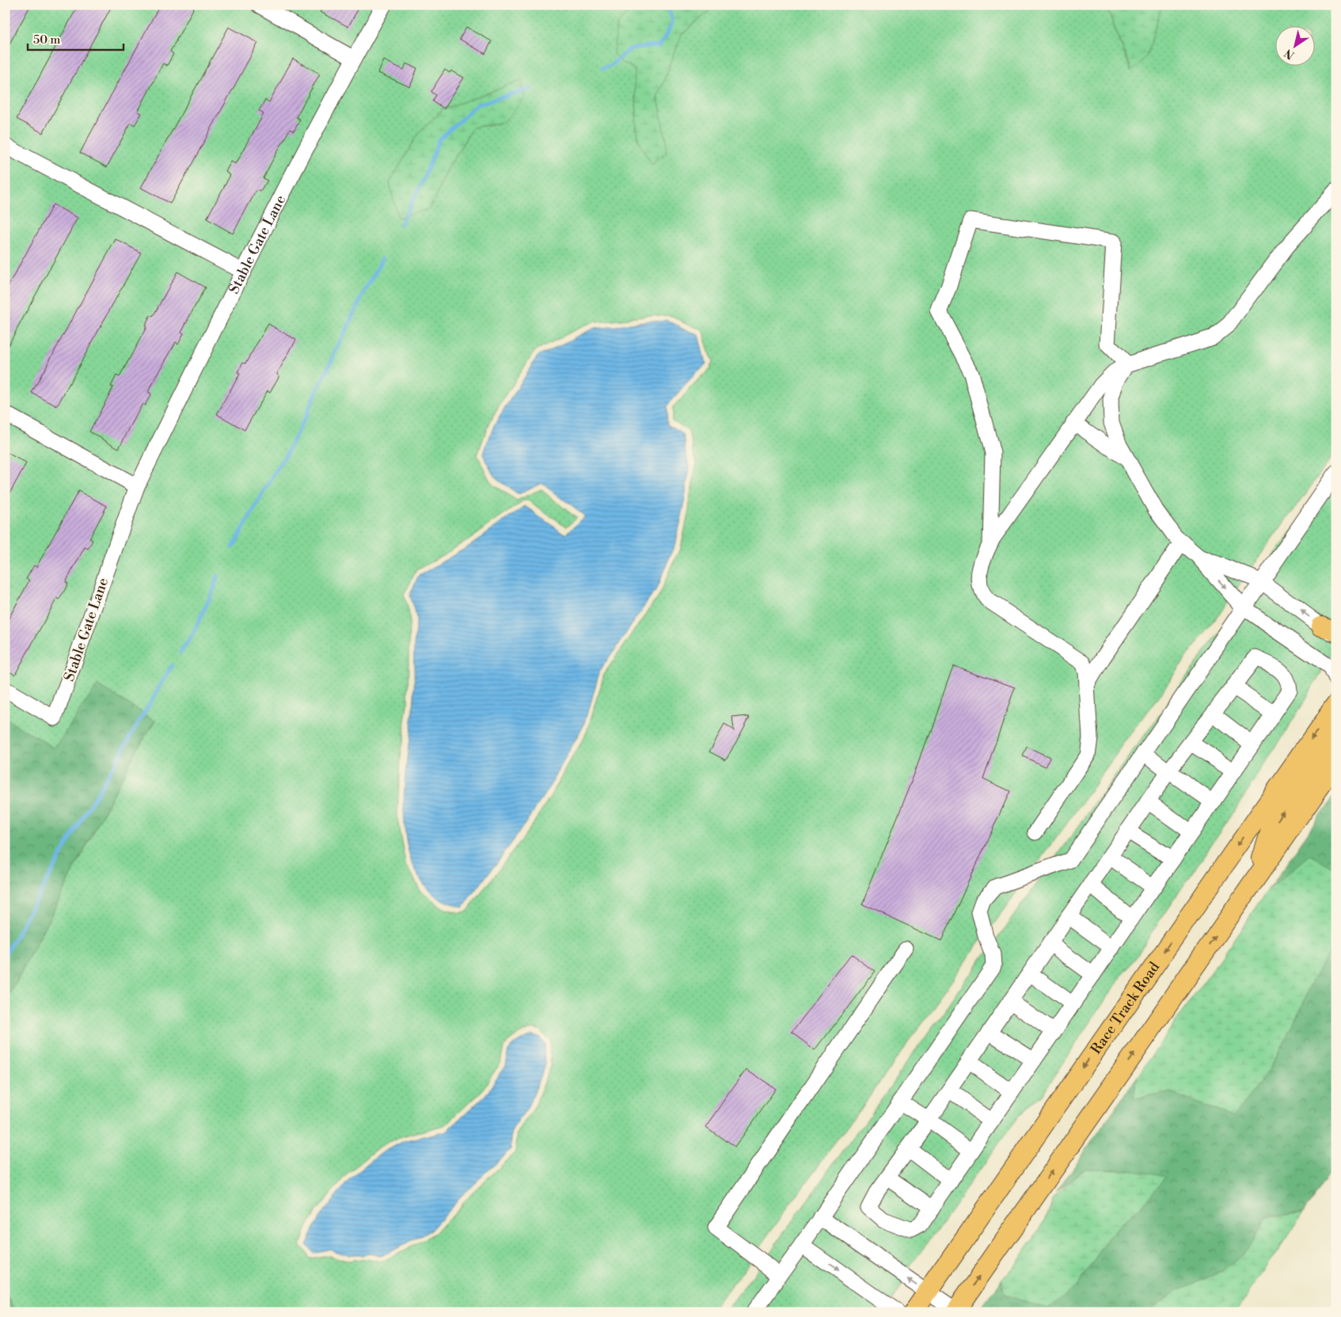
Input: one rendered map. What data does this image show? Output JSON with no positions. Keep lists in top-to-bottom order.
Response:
{
  "streets": {
    "main road": ["Race Track Road"],
    "lane": ["Stable Gate Lane"]
  },
  "scale_bar": "50 m",
  "north": "bottom left"
}
